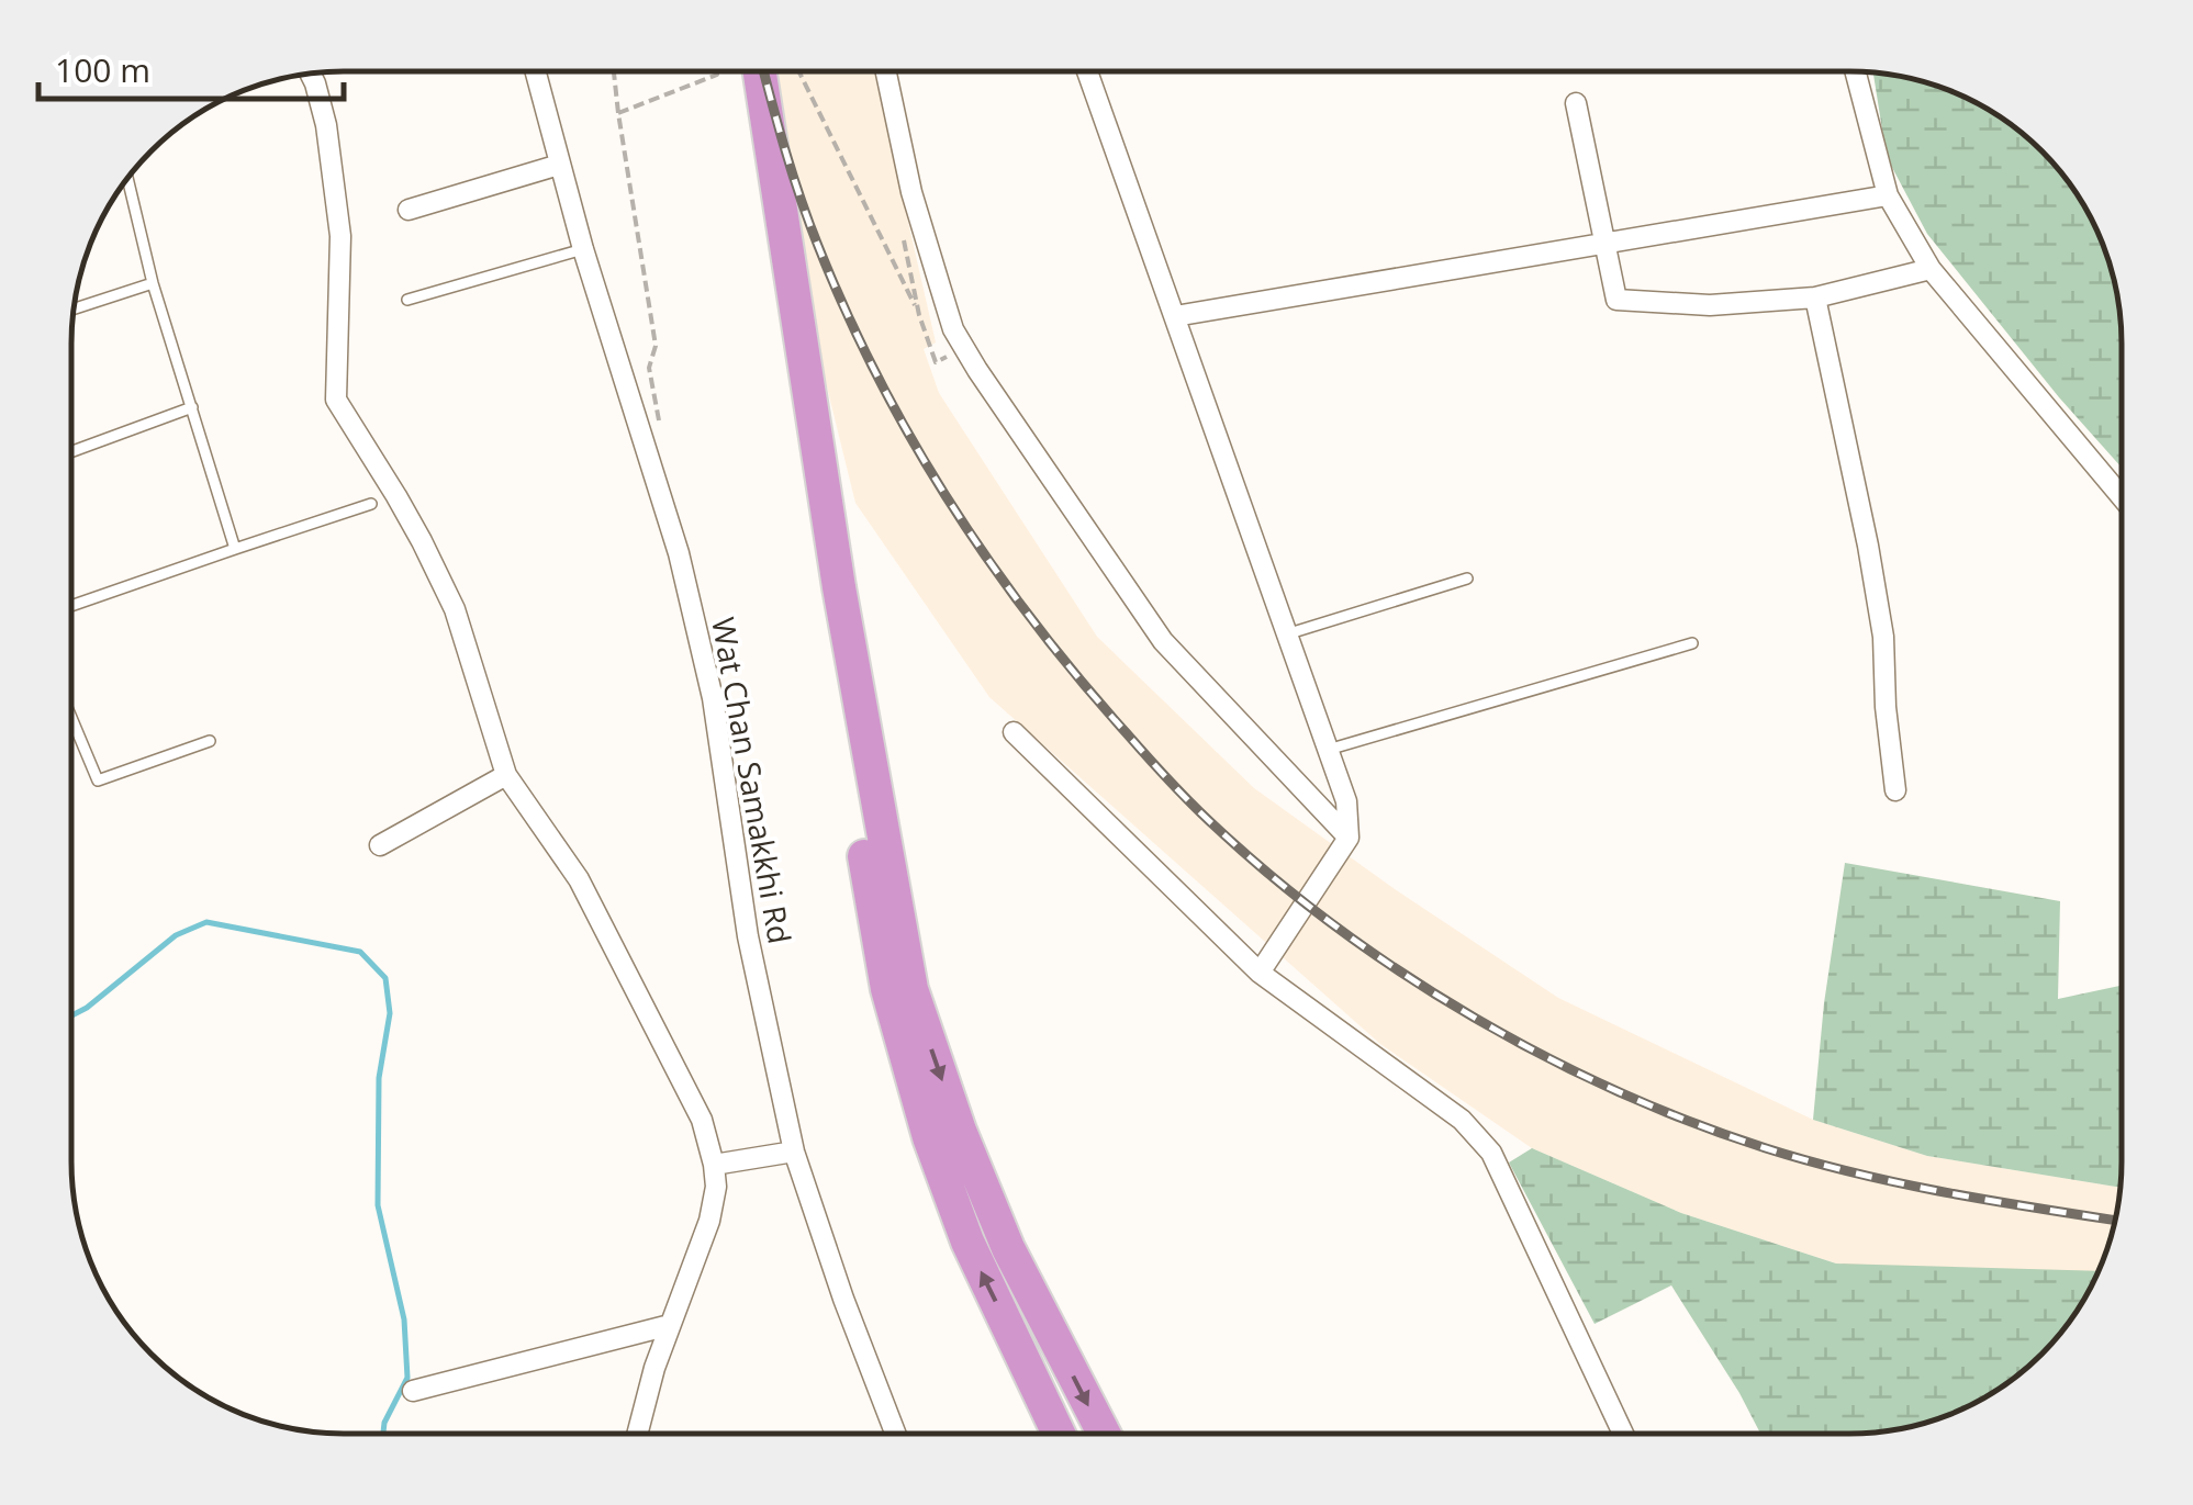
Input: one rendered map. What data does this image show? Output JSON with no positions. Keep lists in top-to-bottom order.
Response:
{
  "streets": {
    "street": ["Wat Chan Samakkhi Rd"]
  },
  "scale_bar": "100 m"
}
